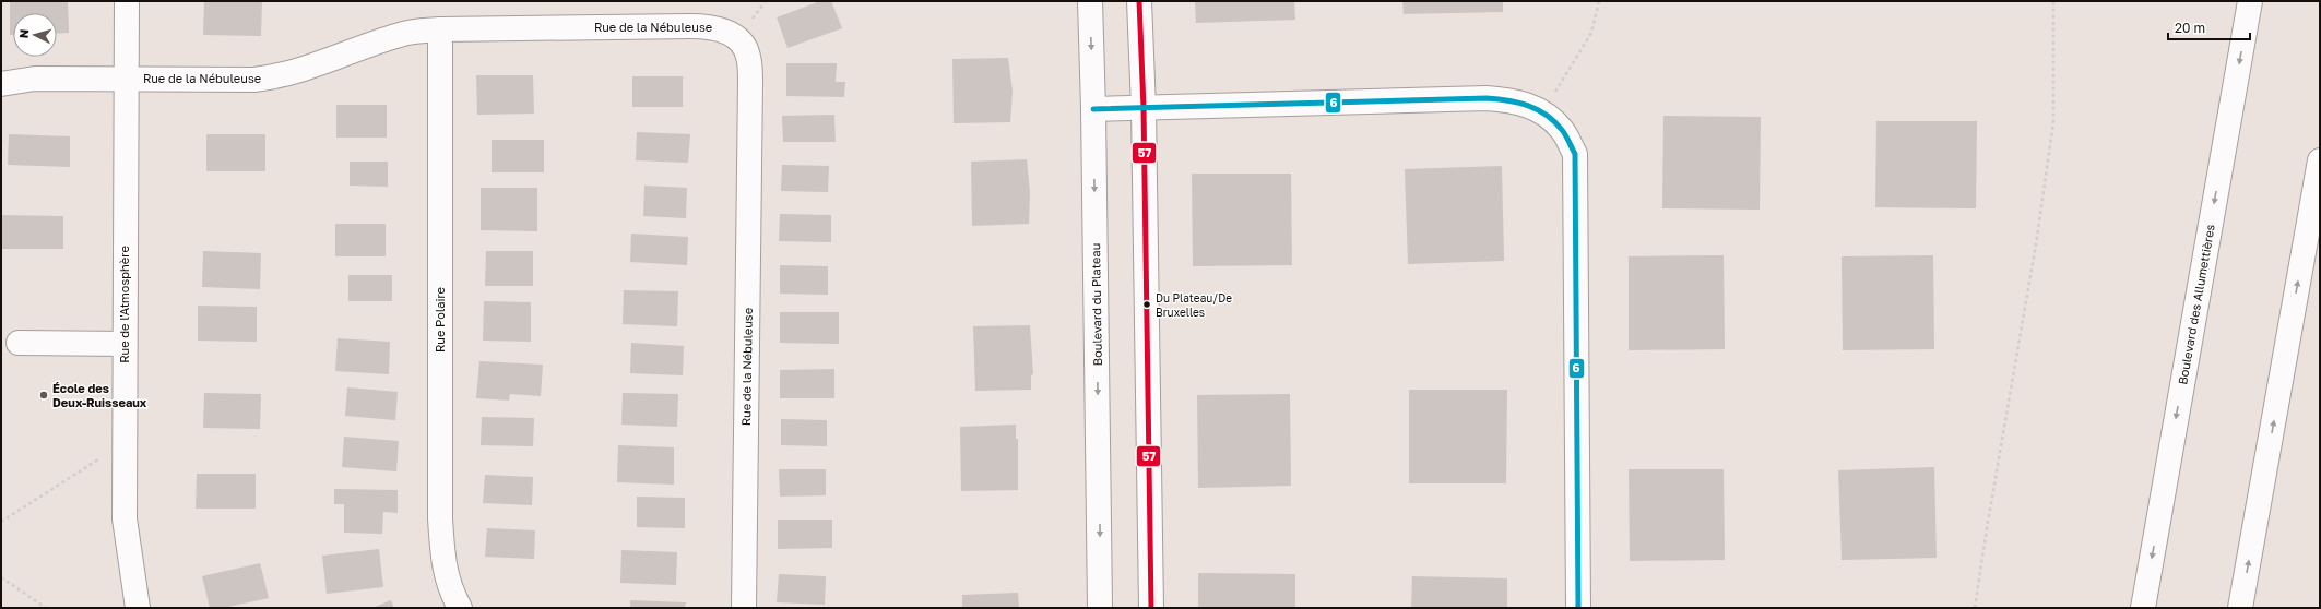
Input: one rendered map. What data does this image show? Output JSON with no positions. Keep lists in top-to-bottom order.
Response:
{
  "streets": {
    "main road": [
      "Rue de la Nébuleuse",
      "Rue de l'Atmosphère",
      "Boulevard du Plateau",
      "Boulevard des Allumettières",
      "Rue Polaire"
    ]
  },
  "crossings": [
    ["Rue de la Nébuleuse", "Rue de l'Atmosphère"],
    ["Rue de la Nébuleuse", "Rue Polaire"]
  ],
  "places": ["Du Plateau/De Bruxelles", "École des Deux-Ruisseaux"],
  "lines": ["transit line 57", "transit line 6"],
  "scale_bar": "20 m",
  "north": "left"
}
